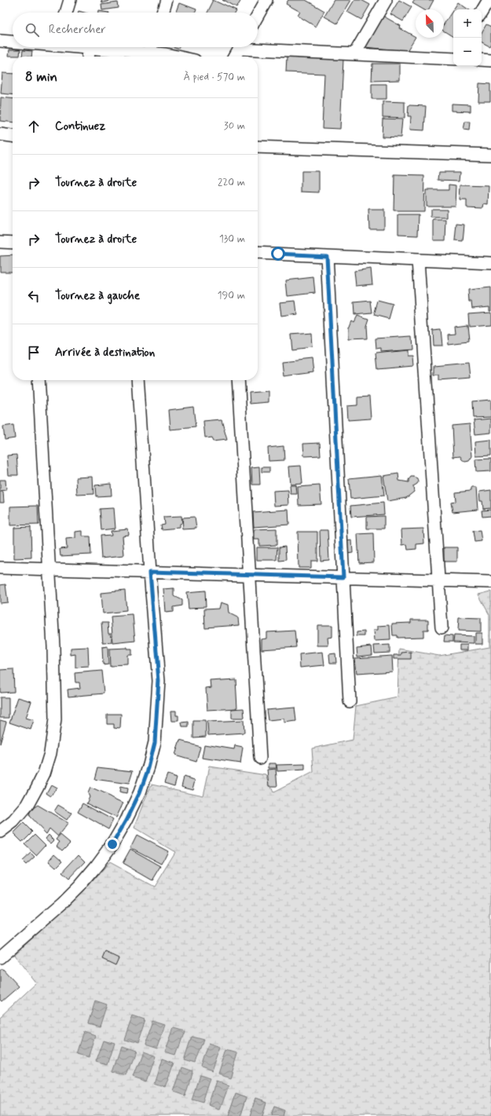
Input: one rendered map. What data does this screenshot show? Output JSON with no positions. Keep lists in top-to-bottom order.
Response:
{
  "north": "top left",
  "page": {
    "map_buttons": ["+", "−"],
    "search": "Rechercher",
    "heading": ["8 min", "À pied · 570 m"],
    "list": [
      ["Continuez", "30 m"],
      ["Tournez à droite", "220 m"],
      ["Tournez à droite", "130 m"],
      ["Tournez à gauche", "190 m"],
      "Arrivée à destination"
    ]
  }
}
